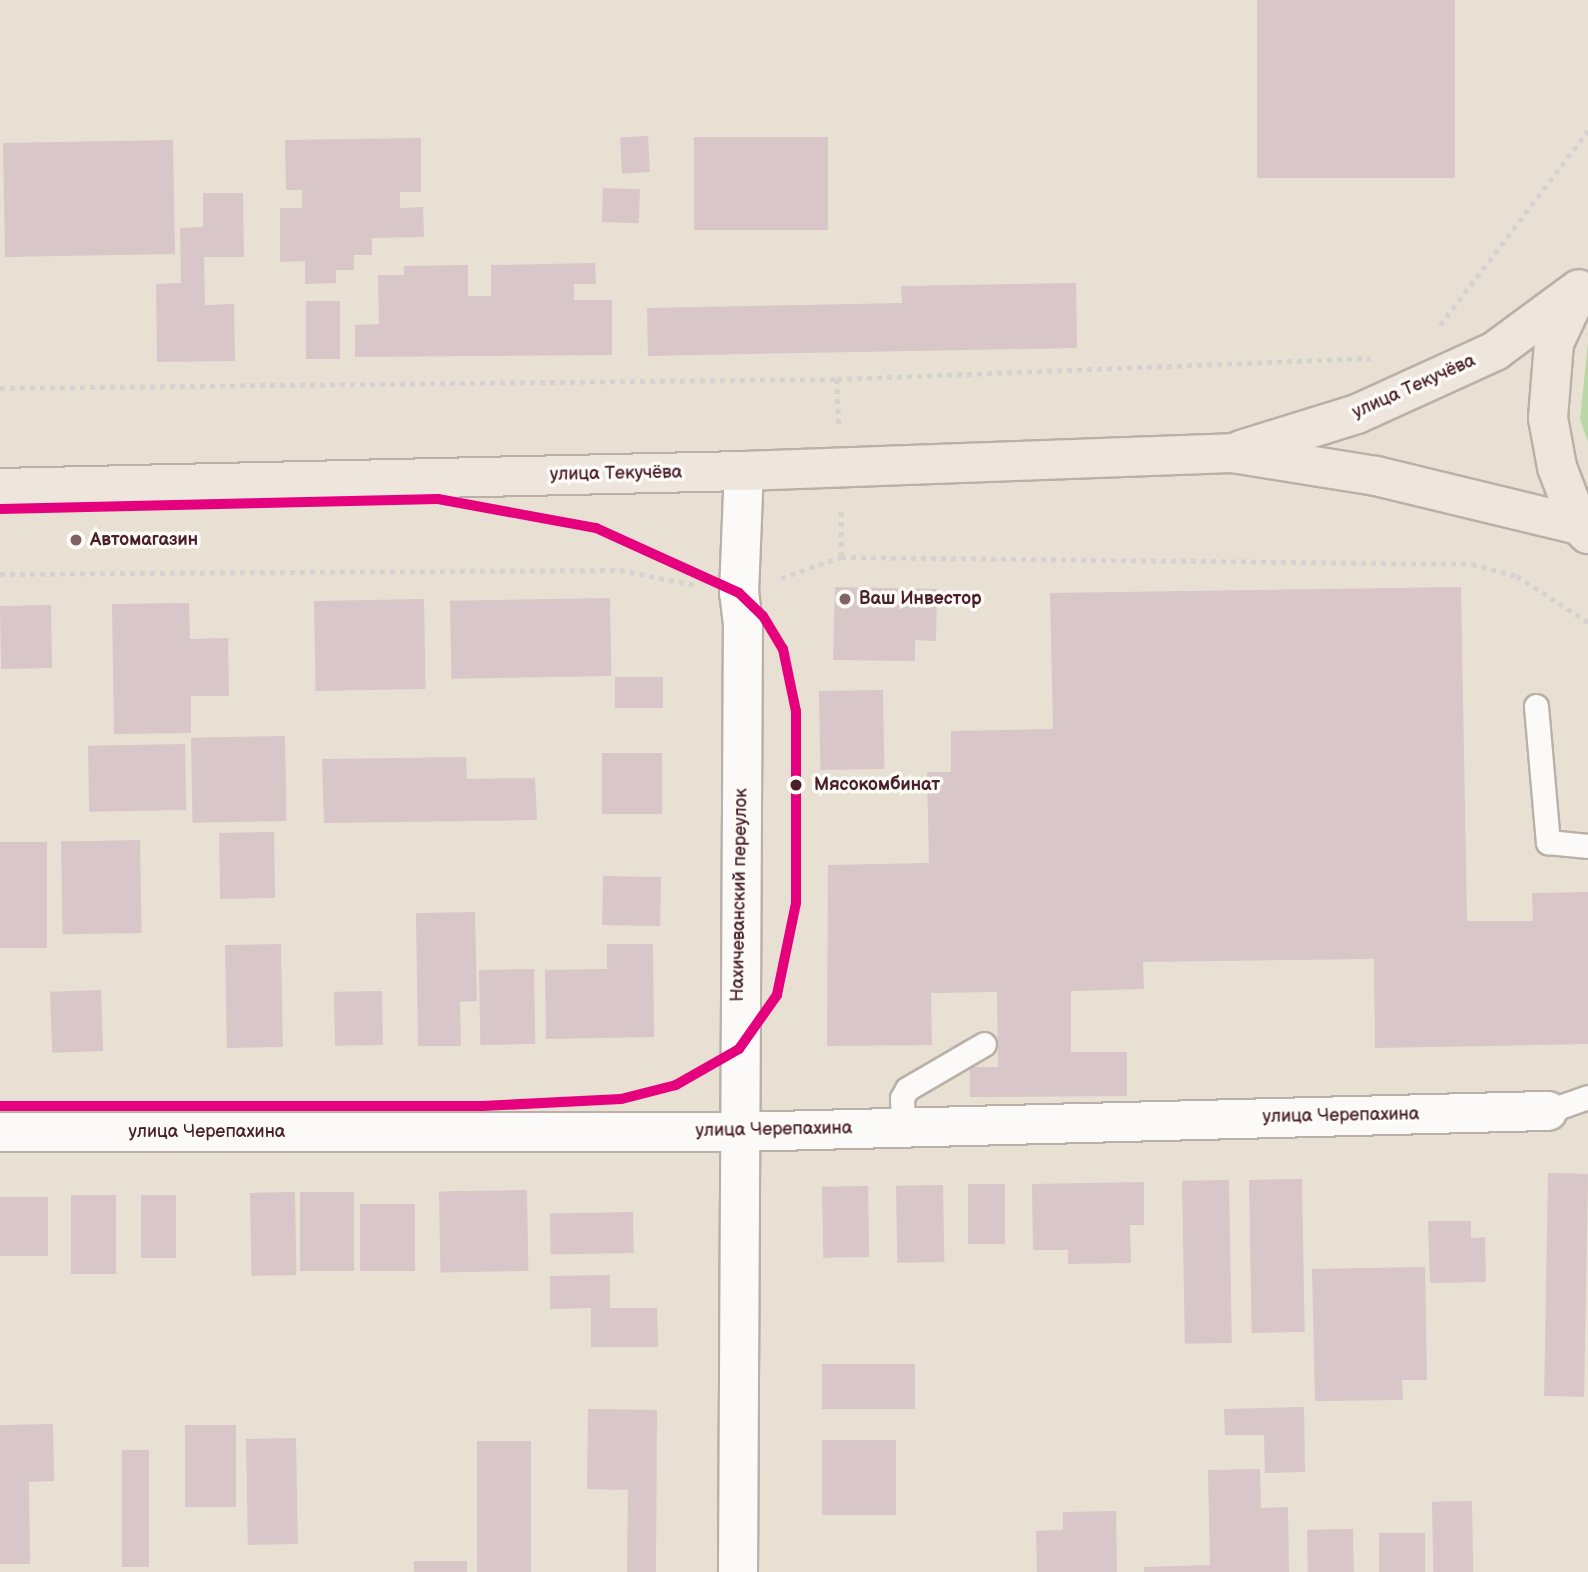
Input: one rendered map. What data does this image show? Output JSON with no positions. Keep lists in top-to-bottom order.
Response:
{
  "streets": {
    "main road": ["улица Текучёва"],
    "street": ["Нахичеванский переулок", "улица Черепахина"]
  },
  "crossings": [
    ["улица Текучёва", "Нахичеванский переулок"],
    ["Нахичеванский переулок", "улица Черепахина"]
  ],
  "places": ["Автомагазин", "Ваш Инвестор", "Мясокомбинат"]
}
